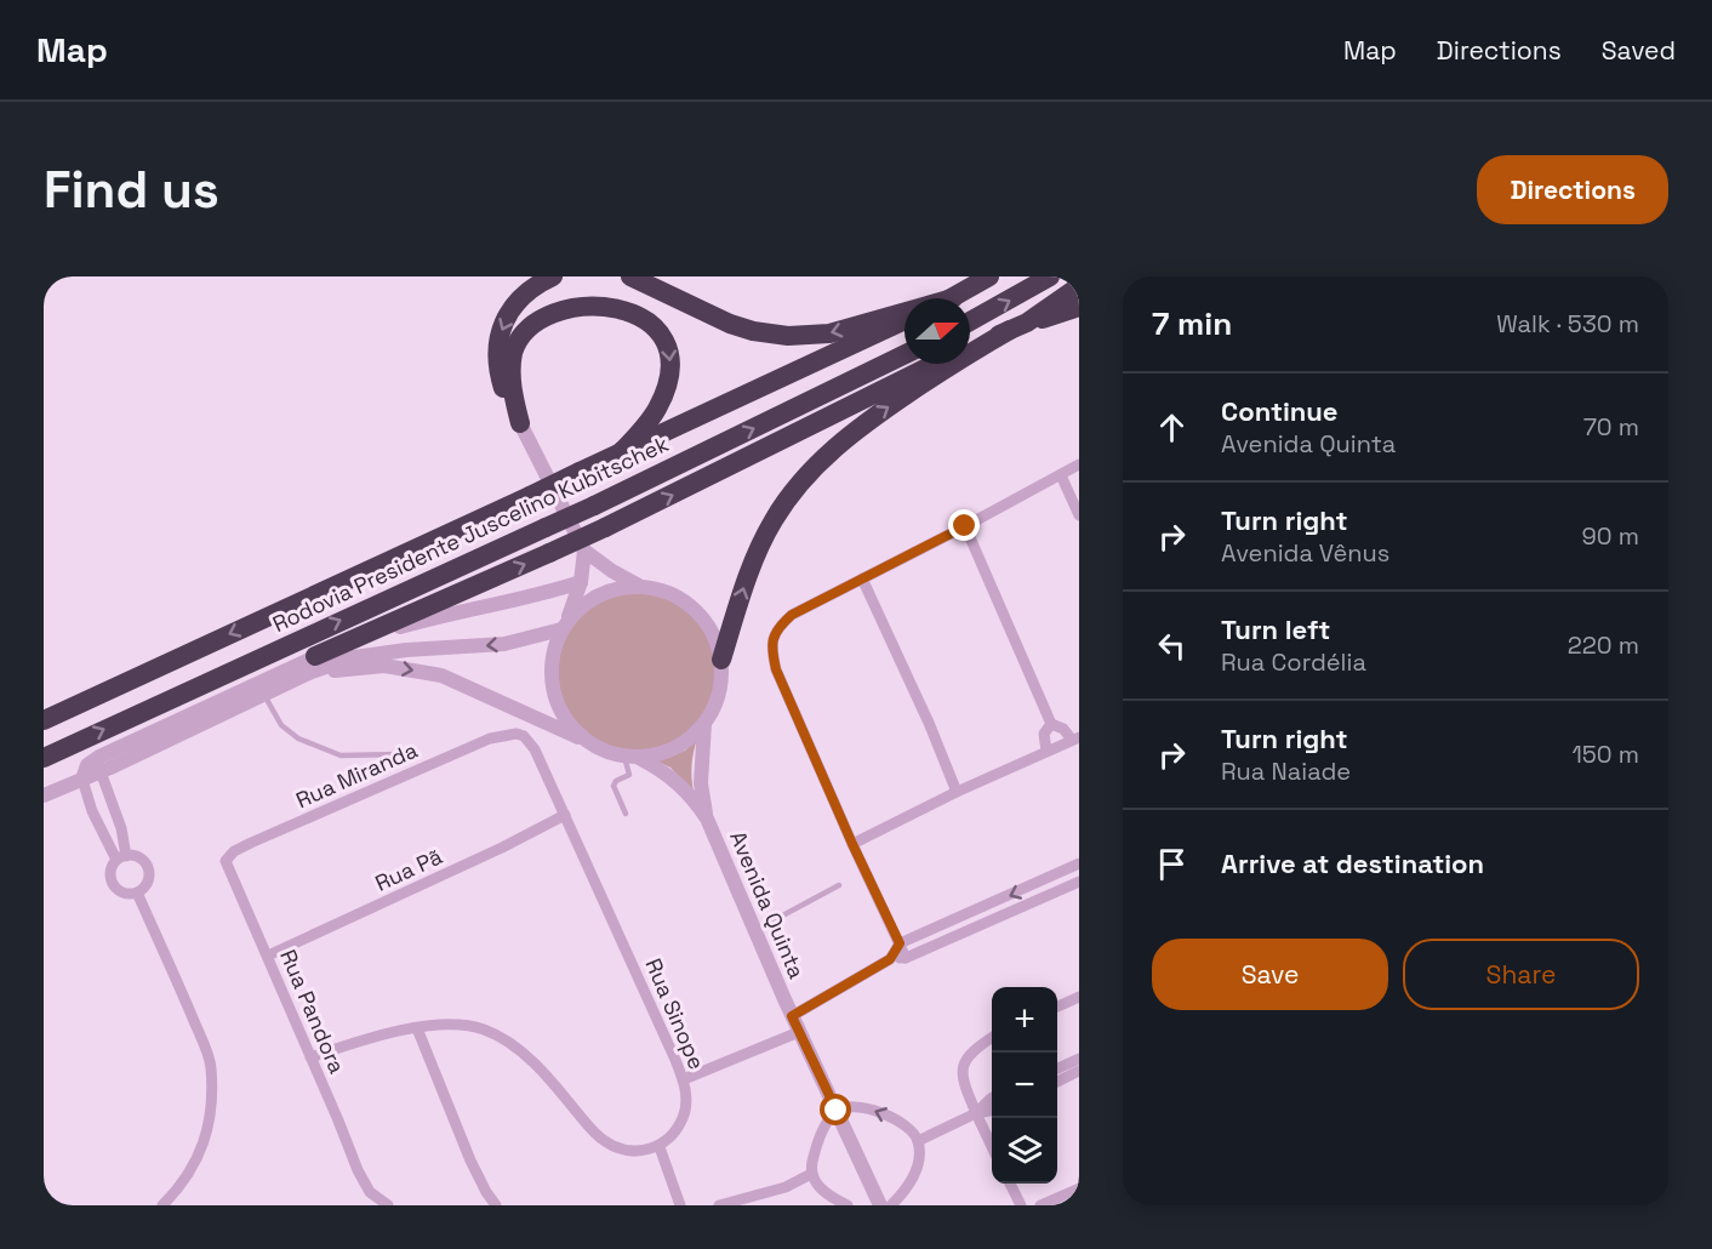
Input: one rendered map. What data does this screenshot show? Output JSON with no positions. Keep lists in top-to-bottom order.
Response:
{
  "streets": {
    "highway": ["Rodovia Presidente Juscelino Kubitschek"],
    "street": [
      "Rua Miranda",
      "Rua Pã",
      "Avenida Quinta",
      "Rua Pandora",
      "Rua Sinope"
    ]
  },
  "crossings": [
    ["Rua Miranda", "Rua Pandora"],
    ["Rua Miranda", "Rua Sinope"],
    ["Rua Pã", "Rua Pandora"],
    ["Rua Pã", "Rua Sinope"]
  ],
  "north": "right",
  "page": {
    "header": "Map",
    "nav": ["Map", "Directions", "Saved"],
    "buttons": [
      "Directions",
      ["Save", "Share"]
    ],
    "title": "Find us",
    "heading": ["7 min", "Walk · 530 m"],
    "list": [
      ["Continue", "Avenida Quinta", "70 m"],
      ["Turn right", "Avenida Vênus", "90 m"],
      ["Turn left", "Rua Cordélia", "220 m"],
      ["Turn right", "Rua Naiade", "150 m"],
      "Arrive at destination"
    ],
    "map_buttons": ["+", "−"]
  }
}
